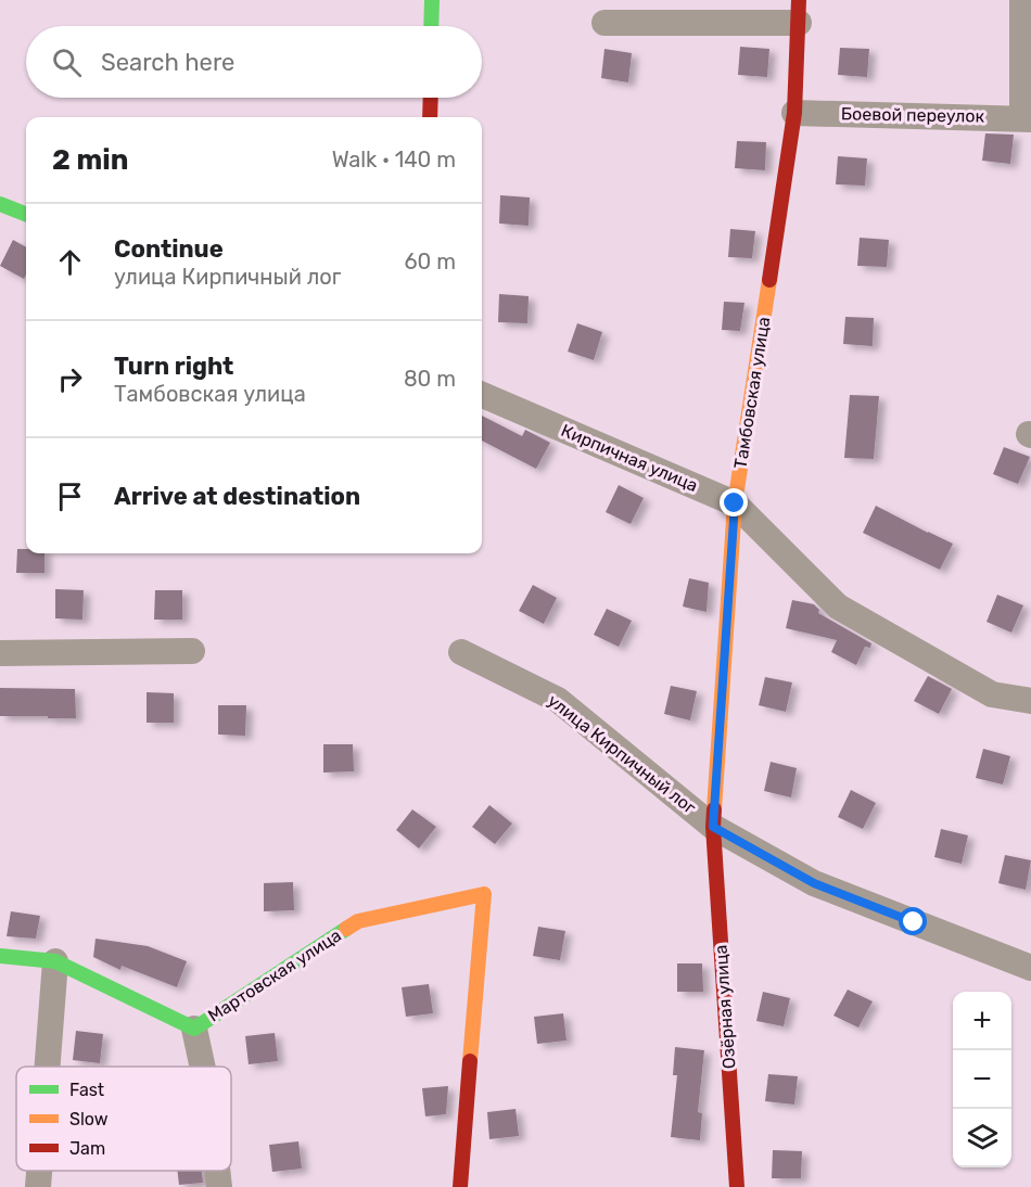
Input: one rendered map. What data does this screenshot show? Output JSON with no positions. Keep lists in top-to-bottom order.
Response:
{
  "streets": {
    "street": [
      "Боевой переулок",
      "Тамбовская улица",
      "Кирпичная улица",
      "улица Кирпичный лог",
      "Мартовская улица",
      "Озёрная улица"
    ]
  },
  "crossings": [
    ["Боевой переулок", "Тамбовская улица"],
    ["Тамбовская улица", "Кирпичная улица"],
    ["Тамбовская улица", "улица Кирпичный лог"],
    ["Тамбовская улица", "Озёрная улица"],
    ["улица Кирпичный лог", "Озёрная улица"]
  ],
  "legend": ["Fast", "Slow", "Jam"],
  "page": {
    "search": "Search here",
    "heading": ["2 min", "Walk · 140 m"],
    "list": [
      ["Continue", "улица Кирпичный лог", "60 m"],
      ["Turn right", "Тамбовская улица", "80 m"],
      "Arrive at destination"
    ],
    "map_buttons": ["+", "−"]
  }
}
